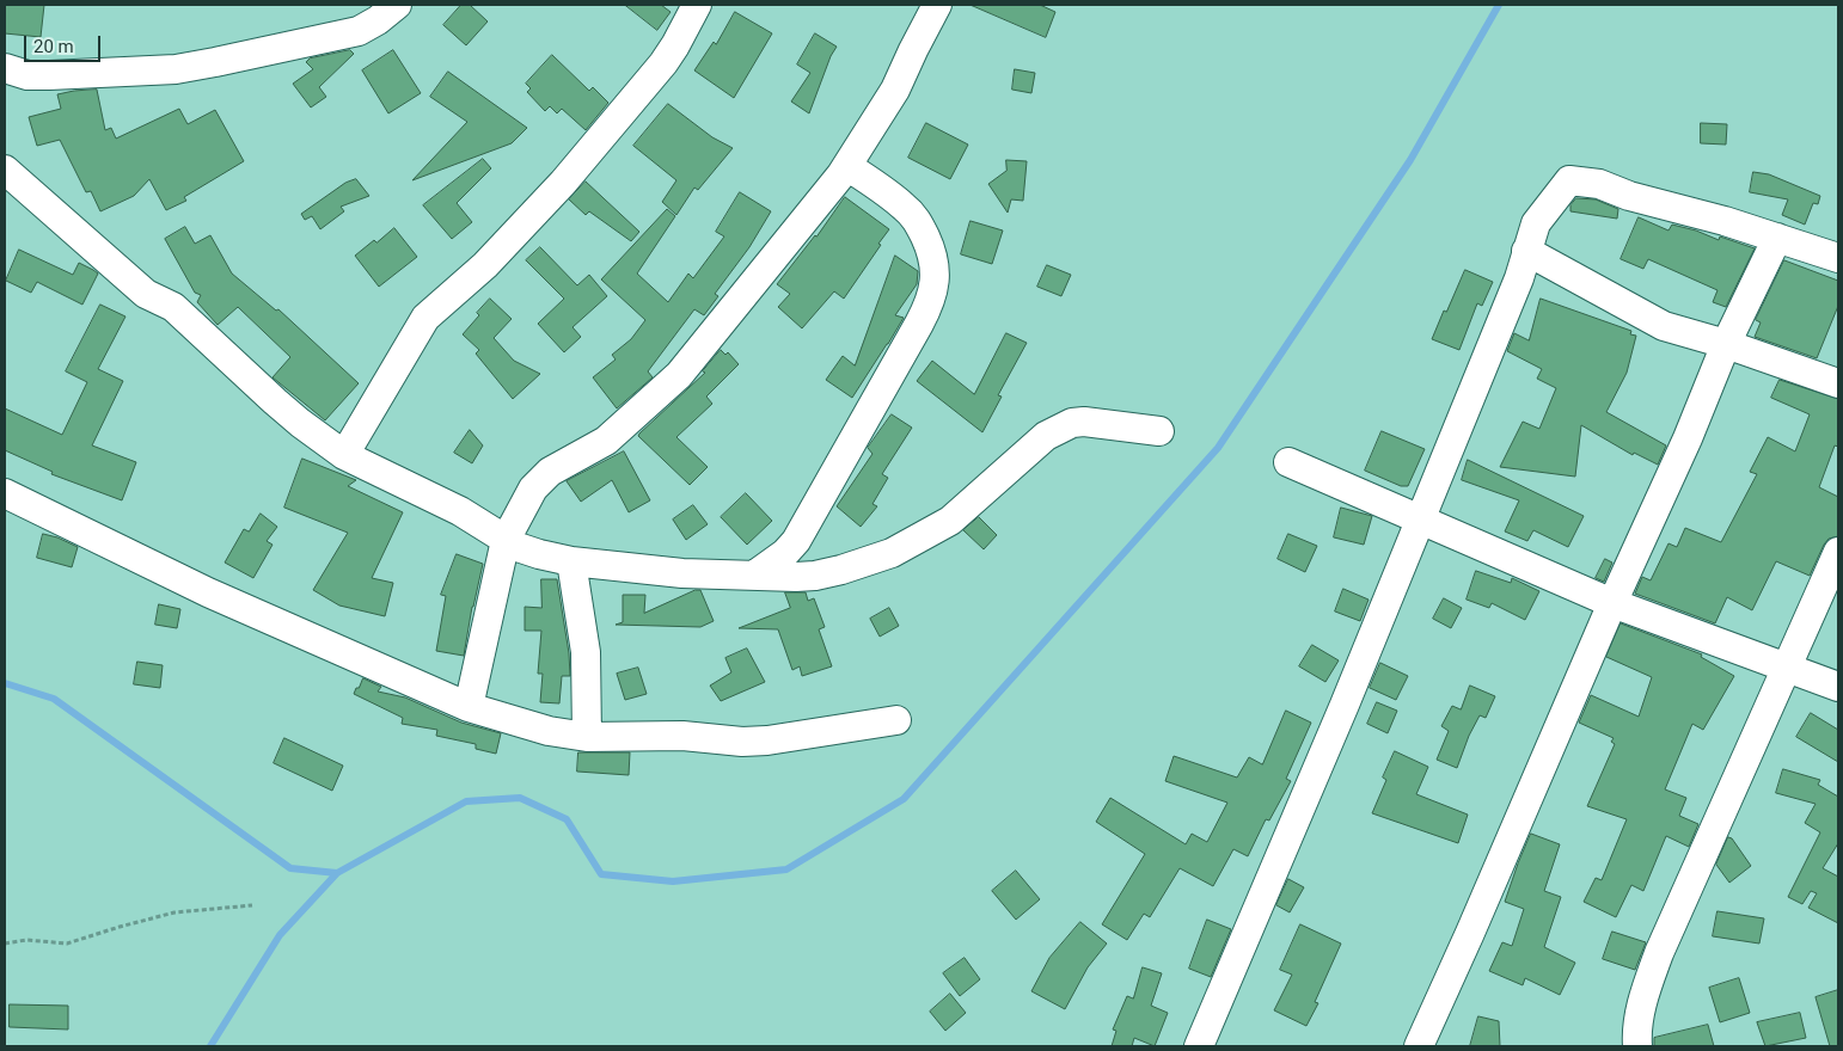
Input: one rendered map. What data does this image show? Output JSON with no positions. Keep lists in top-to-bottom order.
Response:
{
  "scale_bar": "20 m"
}
